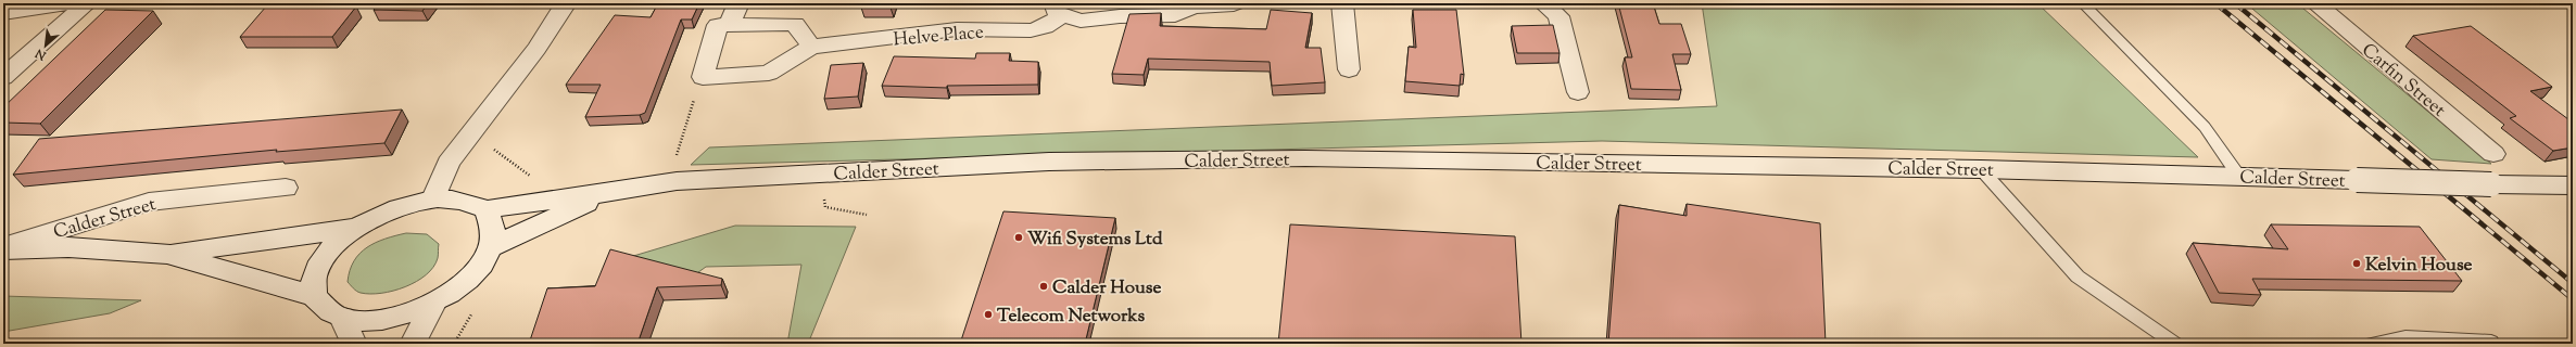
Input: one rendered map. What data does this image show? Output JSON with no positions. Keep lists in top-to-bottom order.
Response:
{
  "streets": {
    "main road": ["Helve Place", "Carfin Street", "Calder Street"]
  },
  "places": [
    "Wifi Systems Ltd",
    "Kelvin House",
    "Calder House",
    "Telecom Networks"
  ],
  "north": "bottom left"
}
